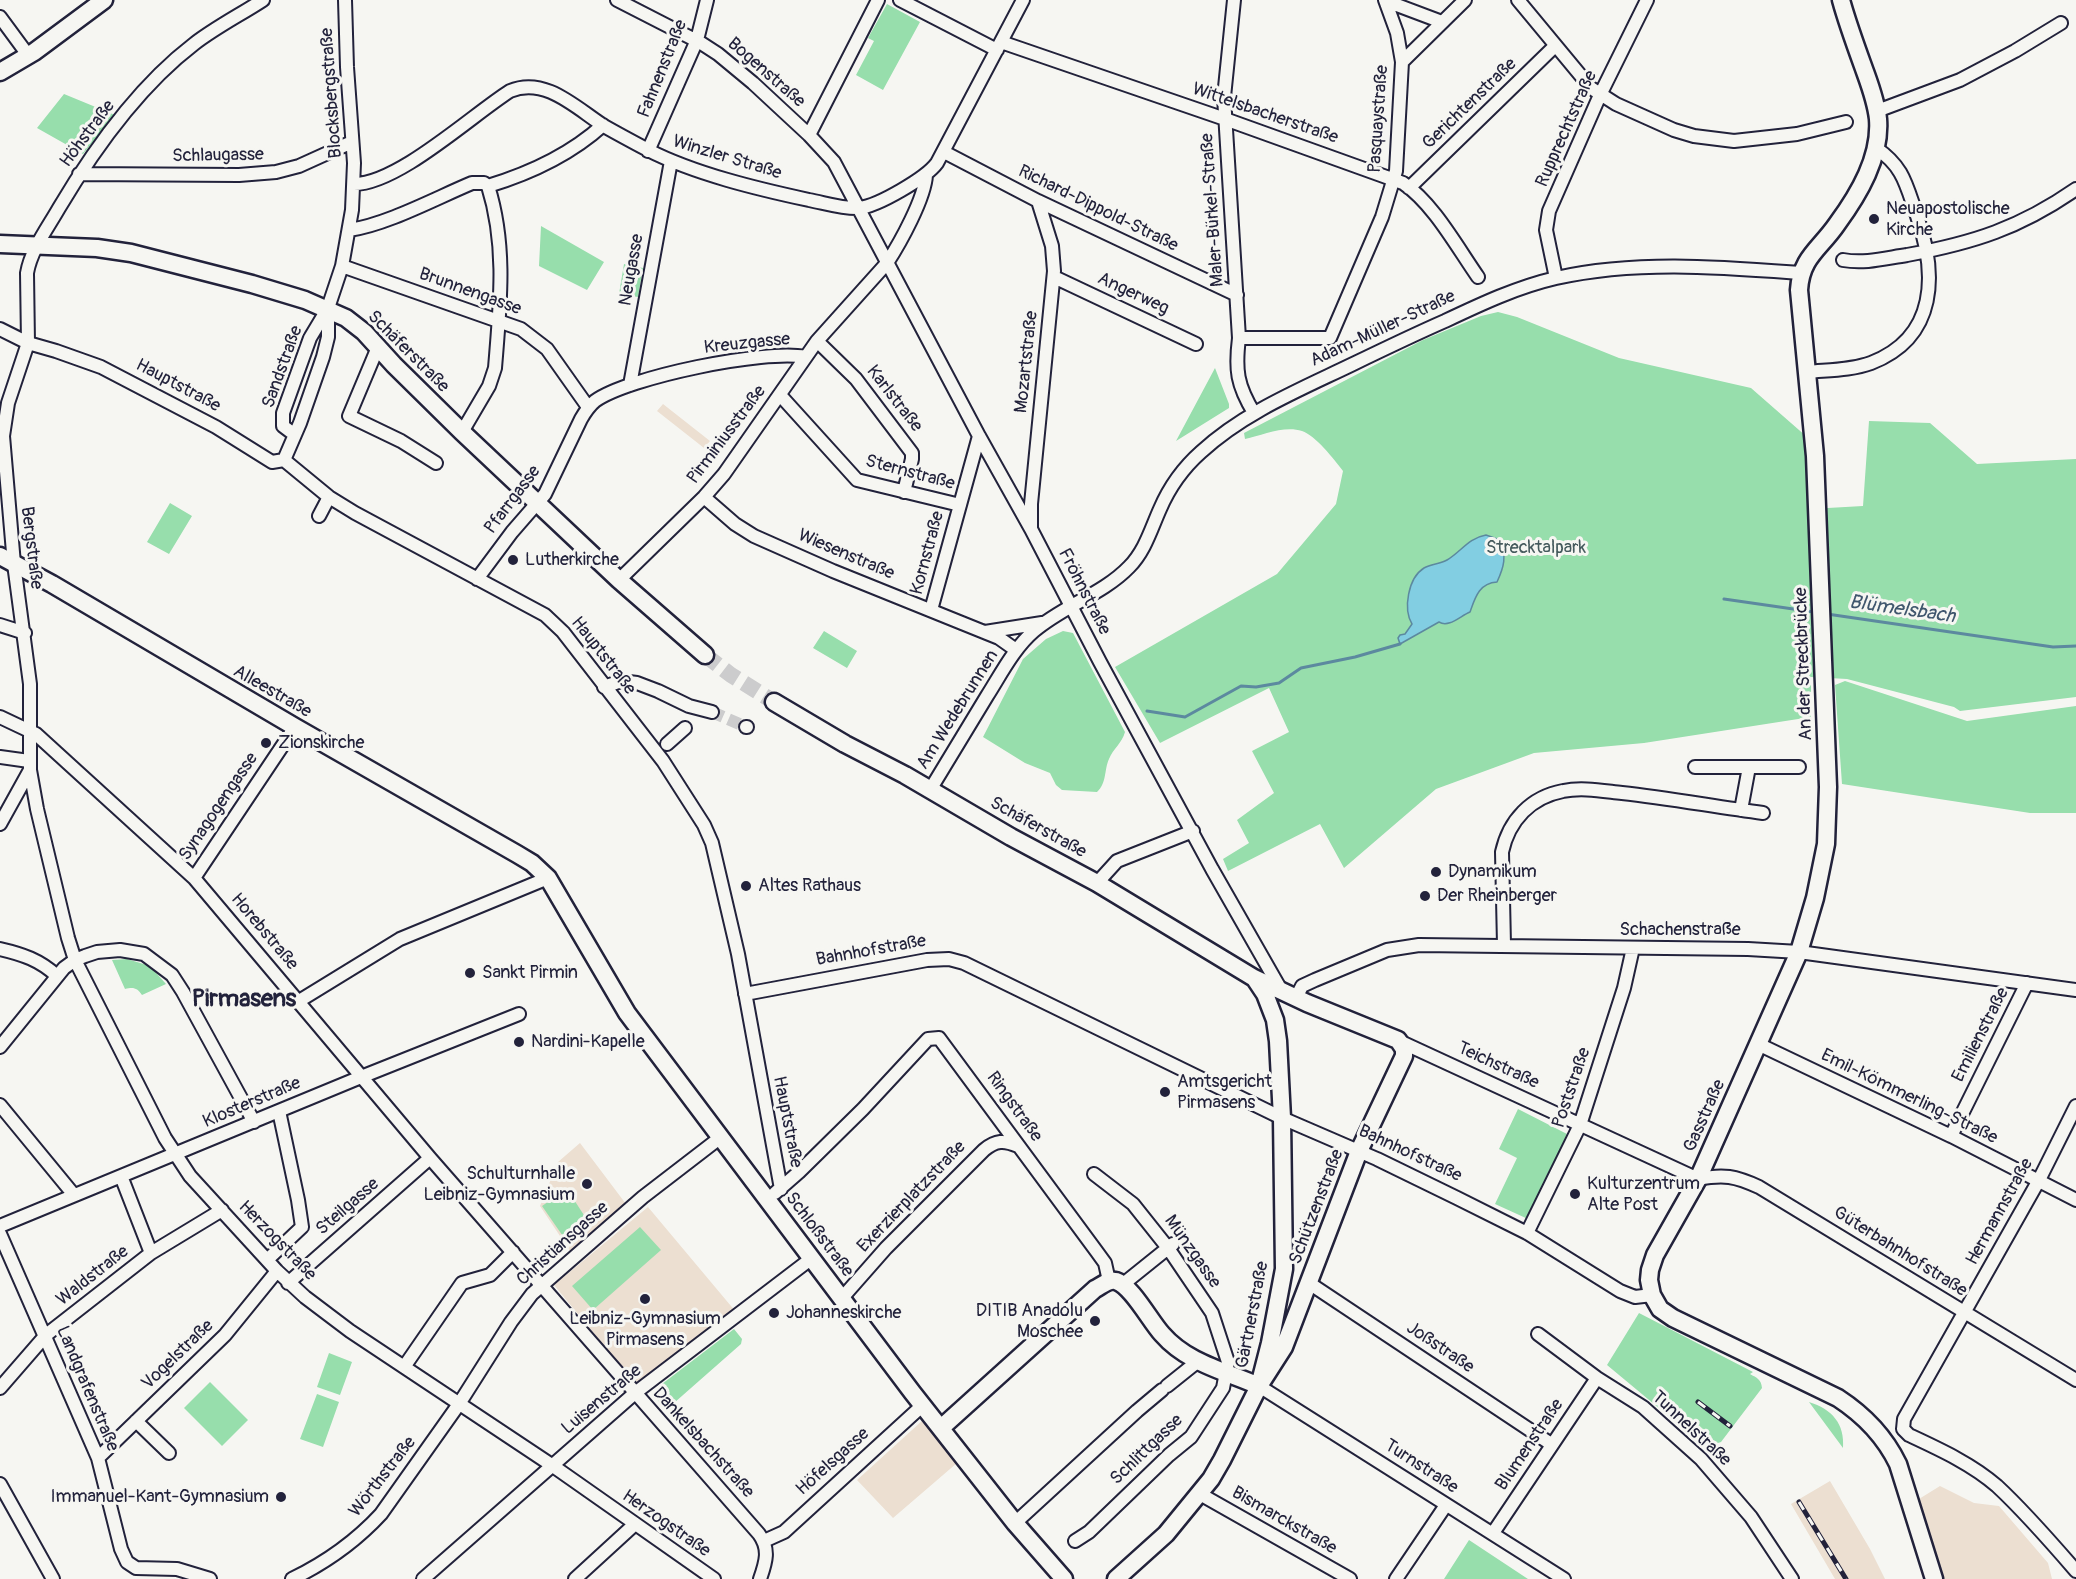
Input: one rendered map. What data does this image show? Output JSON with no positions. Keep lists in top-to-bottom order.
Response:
{
  "streets": {
    "main road": [
      "Schäferstraße",
      "An der Streckbrücke",
      "Alleestraße",
      "Teichstraße",
      "Ringstraße",
      "Gasstraße",
      "Schützenstraße",
      "Schloßstraße",
      "Gärtnerstraße"
    ],
    "street": [
      "Fahnenstraße",
      "Bogenstraße",
      "Blocksbergstraße",
      "Gerichtenstraße",
      "Wittelsbacherstraße",
      "Pasquaystraße",
      "Rupprechtstraße",
      "Höhstraße",
      "Schlaugasse",
      "Winzler Straße",
      "Richard-Dippold-Straße",
      "Maler-Bürkel-Straße",
      "Neugasse",
      "Brunnengasse",
      "Angerweg",
      "Adam-Müller-Straße",
      "Kreuzgasse",
      "Mozartstraße",
      "Sandstraße",
      "Hauptstraße",
      "Karlstraße",
      "Pirminiusstraße",
      "Sternstraße",
      "Pfarrgasse",
      "Bergstraße",
      "Kornstraße",
      "Wiesenstraße",
      "Fröhnstraße",
      "Am Wedebrunnen",
      "Synagogengasse",
      "Schachenstraße",
      "Horebstraße",
      "Bahnhofstraße",
      "Emilienstraße",
      "Poststraße",
      "Emil-Kömmerling-Straße",
      "Klosterstraße",
      "Exerzierplatzstraße",
      "Steilgasse",
      "Hermannstraße",
      "Herzogstraße",
      "Christiansgasse",
      "Münzgasse",
      "Güterbahnhofstraße",
      "Waldstraße",
      "Joßstraße",
      "Vogelstraße",
      "Landgrafenstraße",
      "Luisenstraße",
      "Tunnelstraße",
      "Dankelsbachstraße",
      "Blumenstraße",
      "Schlittgasse",
      "Höfelsgasse",
      "Turnstraße",
      "Wörthstraße",
      "Bismarckstraße"
    ]
  },
  "crossings": [
    ["Fahnenstraße", "Bogenstraße"],
    ["Fahnenstraße", "Winzler Straße"],
    ["Bogenstraße", "Winzler Straße"],
    ["Bogenstraße", "Fröhnstraße"],
    ["Blocksbergstraße", "Schlaugasse"],
    ["Blocksbergstraße", "Winzler Straße"],
    ["Blocksbergstraße", "Sandstraße"],
    ["Gerichtenstraße", "Wittelsbacherstraße"],
    ["Wittelsbacherstraße", "Pasquaystraße"],
    ["Wittelsbacherstraße", "Winzler Straße"],
    ["Wittelsbacherstraße", "Maler-Bürkel-Straße"],
    ["Pasquaystraße", "Maler-Bürkel-Straße"],
    ["Rupprechtstraße", "Adam-Müller-Straße"],
    ["Höhstraße", "Schlaugasse"],
    ["Höhstraße", "Schäferstraße"],
    ["Höhstraße", "Hauptstraße"],
    ["Höhstraße", "Bergstraße"],
    ["Winzler Straße", "Richard-Dippold-Straße"],
    ["Winzler Straße", "Neugasse"],
    ["Winzler Straße", "Kreuzgasse"],
    ["Winzler Straße", "Sandstraße"],
    ["Winzler Straße", "Fröhnstraße"],
    ["Richard-Dippold-Straße", "Maler-Bürkel-Straße"],
    ["Richard-Dippold-Straße", "Mozartstraße"],
    ["Maler-Bürkel-Straße", "Adam-Müller-Straße"],
    ["Neugasse", "Kreuzgasse"],
    ["Brunnengasse", "Kreuzgasse"],
    ["Brunnengasse", "Sandstraße"],
    ["Brunnengasse", "Pfarrgasse"],
    ["Angerweg", "Mozartstraße"],
    ["Adam-Müller-Straße", "Fröhnstraße"],
    ["Kreuzgasse", "Karlstraße"],
    ["Kreuzgasse", "Pirminiusstraße"],
    ["Kreuzgasse", "Pfarrgasse"],
    ["Kreuzgasse", "Fröhnstraße"],
    ["Schäferstraße", "Sandstraße"],
    ["Schäferstraße", "Pirminiusstraße"],
    ["Schäferstraße", "Pfarrgasse"],
    ["Schäferstraße", "Fröhnstraße"],
    ["Schäferstraße", "Am Wedebrunnen"],
    ["Schäferstraße", "Schachenstraße"],
    ["Schäferstraße", "Teichstraße"],
    ["Schäferstraße", "Gärtnerstraße"],
    ["Mozartstraße", "Fröhnstraße"],
    ["Sandstraße", "Hauptstraße"],
    ["Hauptstraße", "Pfarrgasse"],
    ["Hauptstraße", "Bergstraße"],
    ["Hauptstraße", "Bahnhofstraße"],
    ["Hauptstraße", "Ringstraße"],
    ["Hauptstraße", "Schloßstraße"],
    ["Karlstraße", "Sternstraße"],
    ["Pirminiusstraße", "Sternstraße"],
    ["Pirminiusstraße", "Wiesenstraße"],
    ["Sternstraße", "Kornstraße"],
    ["Bergstraße", "Alleestraße"],
    ["Bergstraße", "Horebstraße"],
    ["Bergstraße", "Herzogstraße"],
    ["Kornstraße", "Wiesenstraße"],
    ["Kornstraße", "Fröhnstraße"],
    ["Wiesenstraße", "Am Wedebrunnen"],
    ["Fröhnstraße", "Schachenstraße"],
    ["Fröhnstraße", "Teichstraße"],
    ["An der Streckbrücke", "Schachenstraße"],
    ["An der Streckbrücke", "Gasstraße"],
    ["Alleestraße", "Synagogengasse"],
    ["Alleestraße", "Schloßstraße"],
    ["Synagogengasse", "Horebstraße"],
    ["Schachenstraße", "Emilienstraße"],
    ["Schachenstraße", "Teichstraße"],
    ["Schachenstraße", "Poststraße"],
    ["Schachenstraße", "Gasstraße"],
    ["Horebstraße", "Klosterstraße"],
    ["Horebstraße", "Steilgasse"],
    ["Horebstraße", "Christiansgasse"],
    ["Horebstraße", "Dankelsbachstraße"],
    ["Bahnhofstraße", "Poststraße"],
    ["Bahnhofstraße", "Gasstraße"],
    ["Bahnhofstraße", "Schützenstraße"],
    ["Bahnhofstraße", "Gärtnerstraße"],
    ["Emilienstraße", "Emil-Kömmerling-Straße"],
    ["Teichstraße", "Poststraße"],
    ["Teichstraße", "Gasstraße"],
    ["Teichstraße", "Schützenstraße"],
    ["Teichstraße", "Güterbahnhofstraße"],
    ["Emil-Kömmerling-Straße", "Gasstraße"],
    ["Emil-Kömmerling-Straße", "Hermannstraße"],
    ["Klosterstraße", "Herzogstraße"],
    ["Ringstraße", "Exerzierplatzstraße"],
    ["Ringstraße", "Schützenstraße"],
    ["Ringstraße", "Münzgasse"],
    ["Ringstraße", "Gärtnerstraße"],
    ["Ringstraße", "Schlittgasse"],
    ["Ringstraße", "Turnstraße"],
    ["Gasstraße", "Güterbahnhofstraße"],
    ["Exerzierplatzstraße", "Schloßstraße"],
    ["Steilgasse", "Herzogstraße"],
    ["Schützenstraße", "Gärtnerstraße"],
    ["Schützenstraße", "Joßstraße"],
    ["Schützenstraße", "Turnstraße"],
    ["Hermannstraße", "Güterbahnhofstraße"],
    ["Schloßstraße", "Christiansgasse"],
    ["Schloßstraße", "Luisenstraße"],
    ["Schloßstraße", "Höfelsgasse"],
    ["Herzogstraße", "Christiansgasse"],
    ["Herzogstraße", "Waldstraße"],
    ["Herzogstraße", "Vogelstraße"],
    ["Herzogstraße", "Luisenstraße"],
    ["Herzogstraße", "Wörthstraße"],
    ["Christiansgasse", "Dankelsbachstraße"],
    ["Christiansgasse", "Wörthstraße"],
    ["Münzgasse", "Schlittgasse"],
    ["Waldstraße", "Landgrafenstraße"],
    ["Gärtnerstraße", "Turnstraße"],
    ["Gärtnerstraße", "Bismarckstraße"],
    ["Joßstraße", "Blumenstraße"],
    ["Vogelstraße", "Landgrafenstraße"],
    ["Luisenstraße", "Dankelsbachstraße"],
    ["Tunnelstraße", "Blumenstraße"],
    ["Dankelsbachstraße", "Höfelsgasse"],
    ["Blumenstraße", "Turnstraße"]
  ],
  "districts": ["Pirmasens"],
  "water": ["Blümelsbach"],
  "parks": ["Strecktalpark"],
  "places": [
    "Neuapostolische Kirche",
    "Lutherkirche",
    "Zionskirche",
    "Dynamikum",
    "Altes Rathaus",
    "Der Rheinberger",
    "Sankt Pirmin",
    "Nardini-Kapelle",
    "Amtsgericht Pirmasens",
    "Schulturnhalle Leibniz-Gymnasium",
    "Kulturzentrum Alte Post",
    "Leibniz-Gymnasium Pirmasens",
    "Johanneskirche",
    "DITIB Anadolu Moschee",
    "Immanuel-Kant-Gymnasium"
  ]
}
